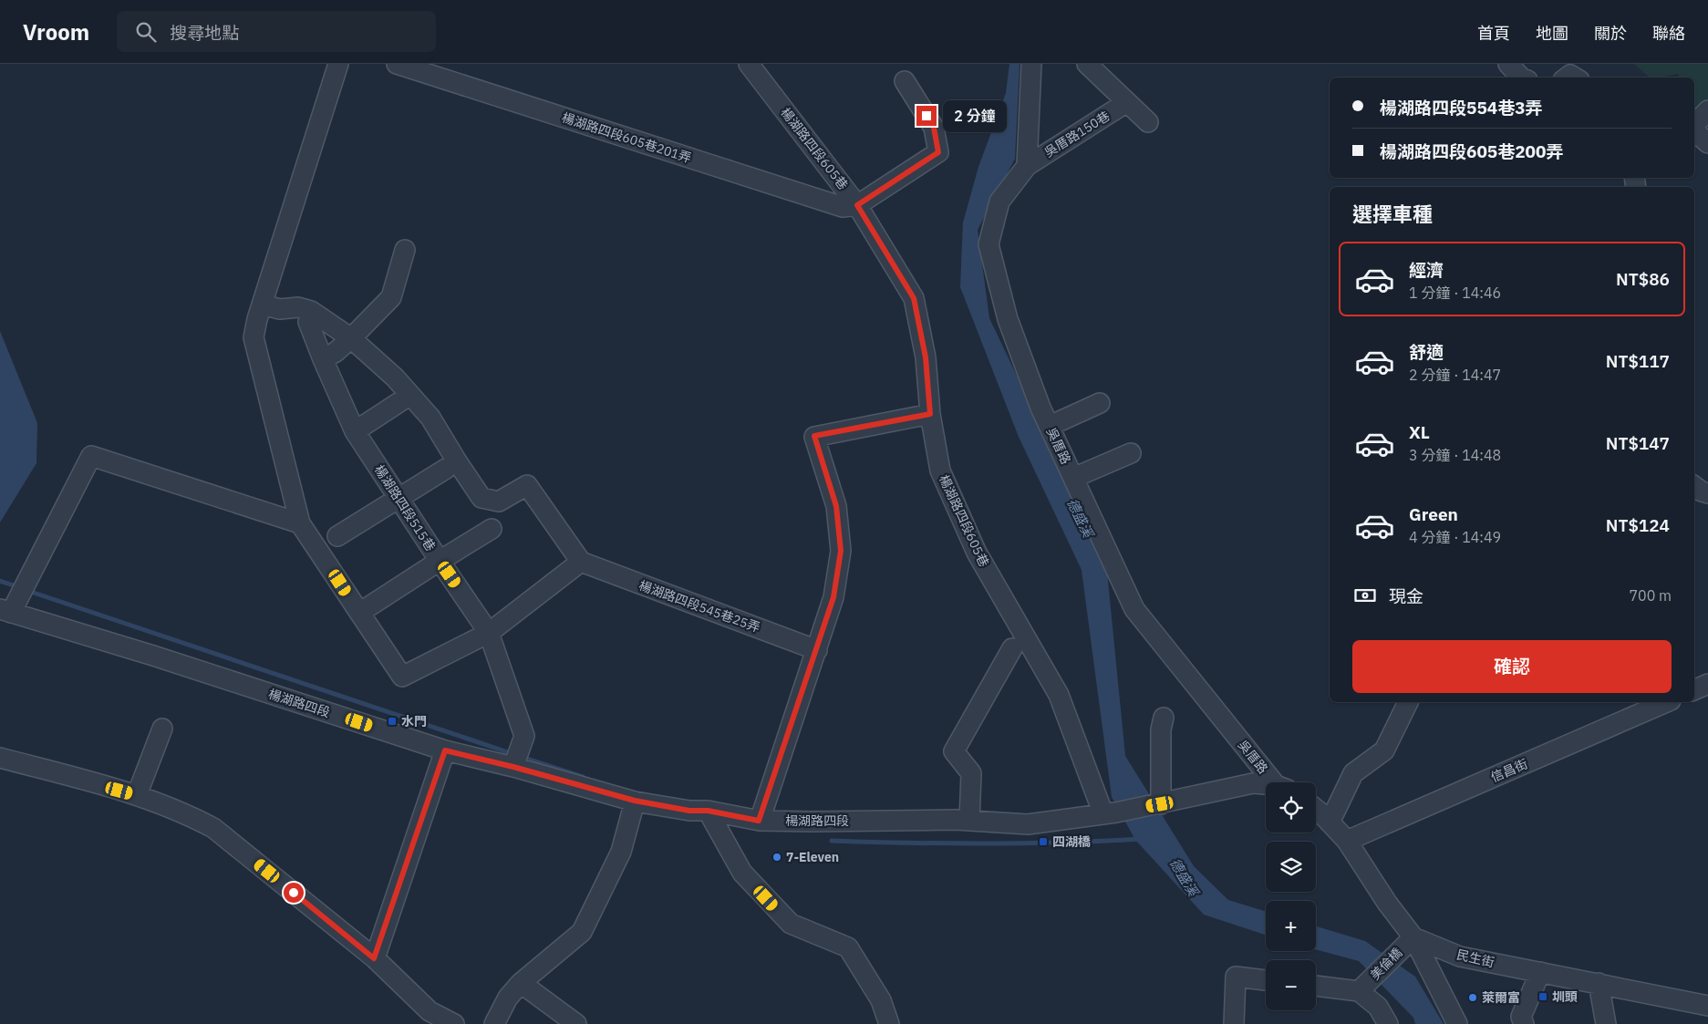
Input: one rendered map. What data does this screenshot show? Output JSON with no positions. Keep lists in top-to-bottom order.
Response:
{
  "streets": {
    "street": [
      "吳厝路150巷",
      "楊湖路四段605巷201弄",
      "楊湖路四段605巷",
      "吳厝路",
      "楊湖路四段515巷",
      "楊湖路四段545巷25弄",
      "楊湖路四段",
      "信昌街",
      "民生街",
      "美倫橋"
    ]
  },
  "crossings": [
    ["吳厝路150巷", "吳厝路"],
    ["楊湖路四段605巷201弄", "楊湖路四段605巷"],
    ["楊湖路四段605巷", "楊湖路四段"],
    ["楊湖路四段515巷", "楊湖路四段"],
    ["民生街", "美倫橋"]
  ],
  "water": ["德盛溪"],
  "places": {
    "transit": ["水門", "四湖橋", "圳頭"],
    "other": ["7-Eleven", "萊爾富"]
  },
  "page": {
    "header": "Vroom",
    "search": "搜尋地點",
    "nav": [
      "首頁",
      "地圖",
      "關於",
      "聯絡"
    ],
    "banner": ["楊湖路四段554巷3弄", "楊湖路四段605巷200弄"],
    "bubble": "2 分鐘",
    "heading": "選擇車種",
    "list": [
      {
        "name": "經濟",
        "note": "1 分鐘 · 14:46",
        "value": "NT$86"
      },
      {
        "name": "舒適",
        "note": "2 分鐘 · 14:47",
        "value": "NT$117"
      },
      {
        "name": "XL",
        "note": "3 分鐘 · 14:48",
        "value": "NT$147"
      },
      {
        "name": "Green",
        "note": "4 分鐘 · 14:49",
        "value": "NT$124"
      }
    ],
    "pay": ["現金", "700 m"],
    "buttons": "確認",
    "map_buttons": ["+", "−"]
  }
}
